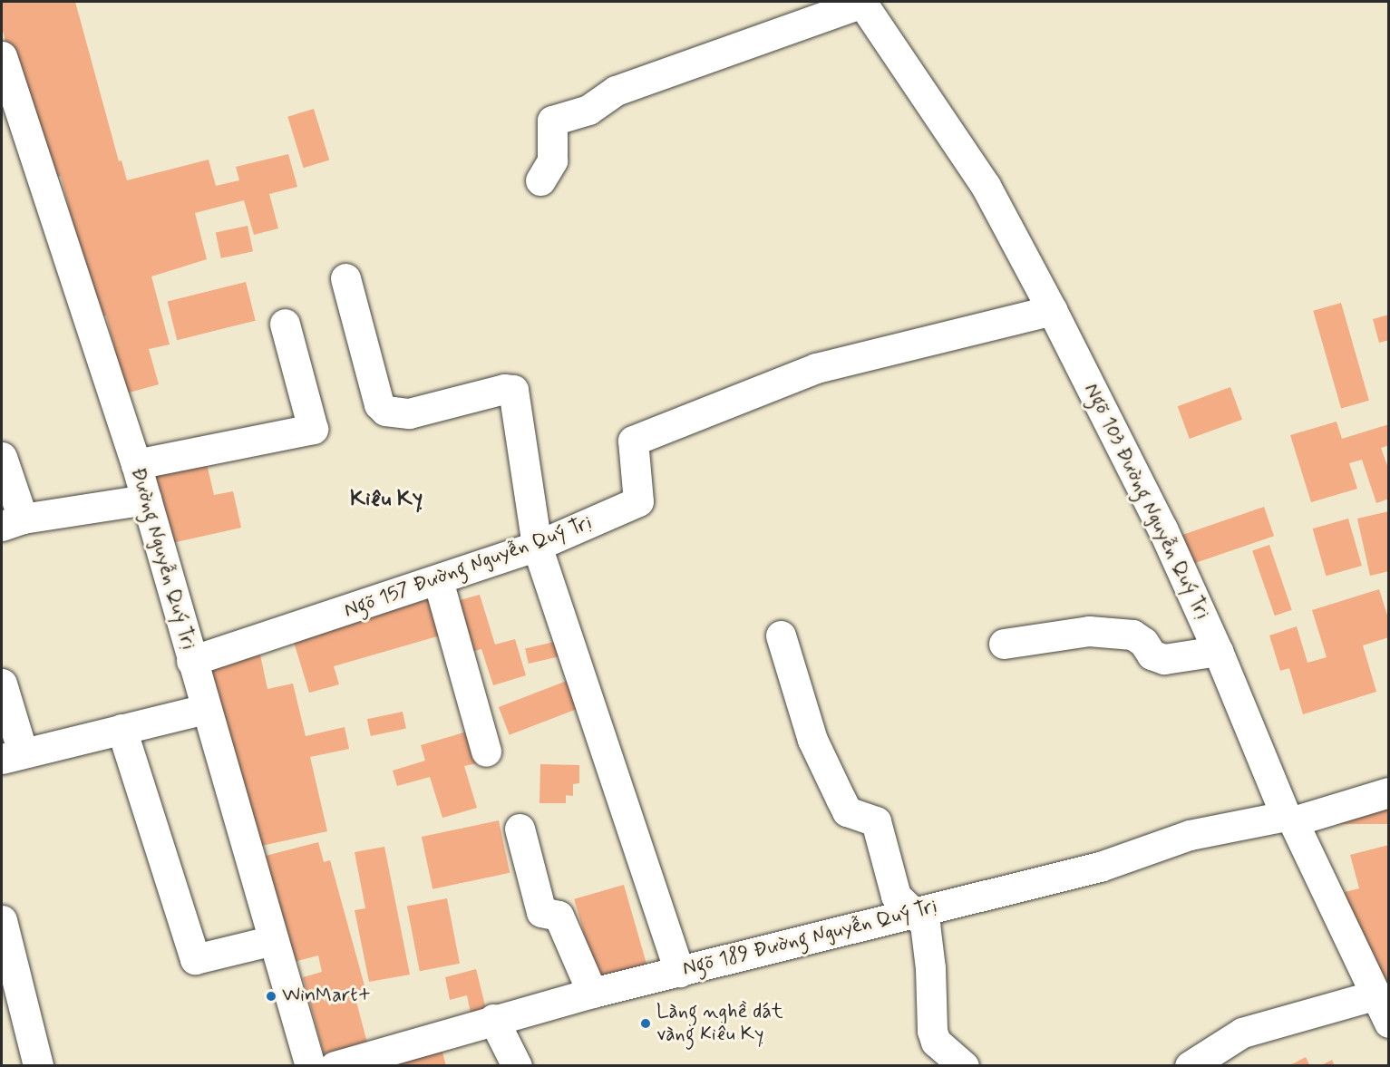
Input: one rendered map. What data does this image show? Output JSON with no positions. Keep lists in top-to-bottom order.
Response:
{
  "streets": {
    "street": [
      "Ngõ 103 Đường Nguyễn Quý Trị",
      "Đường Nguyễn Quý Trị",
      "Ngõ 157 Đường Nguyễn Quý Trị",
      "Ngõ 189 Đường Nguyễn Quý Trị"
    ]
  },
  "crossings": [
    ["Ngõ 103 Đường Nguyễn Quý Trị", "Ngõ 157 Đường Nguyễn Quý Trị"],
    ["Ngõ 103 Đường Nguyễn Quý Trị", "Ngõ 189 Đường Nguyễn Quý Trị"],
    ["Đường Nguyễn Quý Trị", "Ngõ 157 Đường Nguyễn Quý Trị"]
  ],
  "districts": ["Kiêu Kỵ"],
  "places": ["WinMart+", "Làng nghề dát vàng Kiêu Kỵ"]
}
